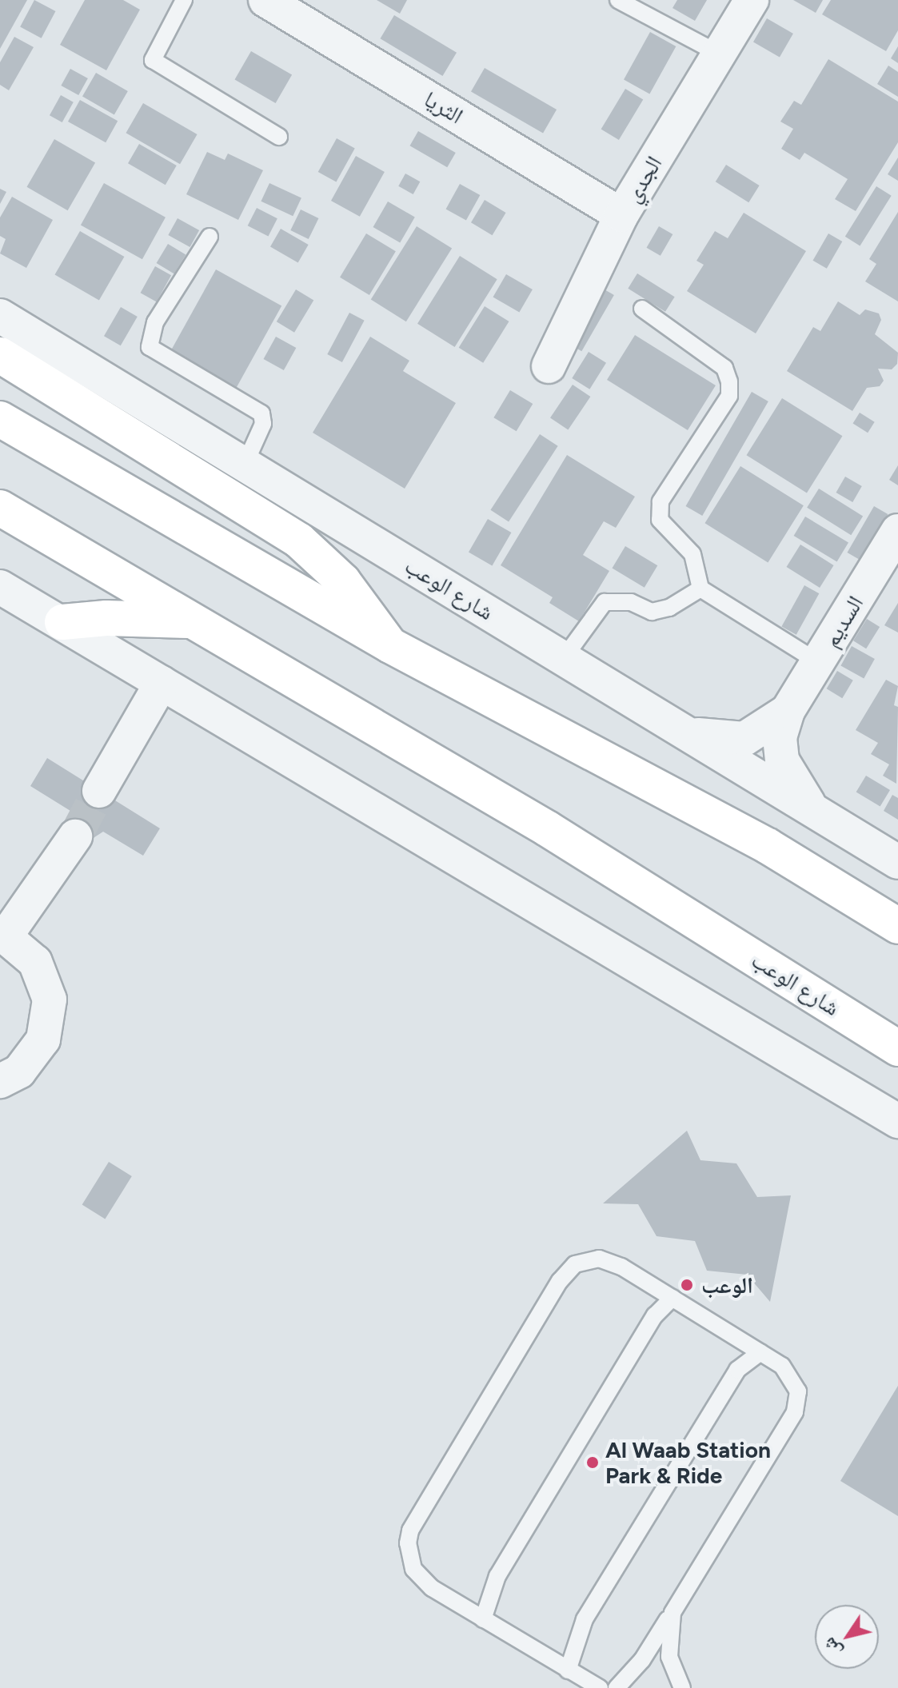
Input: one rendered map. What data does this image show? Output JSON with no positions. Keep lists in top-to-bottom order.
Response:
{
  "streets": {
    "main road": ["شارع الوعب"],
    "street": ["الثريا", "الجدي", "السديم"]
  },
  "crossings": [
    ["الثريا", "الجدي"],
    ["شارع الوعب", "السديم"]
  ],
  "places": ["الوعب", "Al Waab Station Park & Ride"],
  "north": "bottom left"
}
